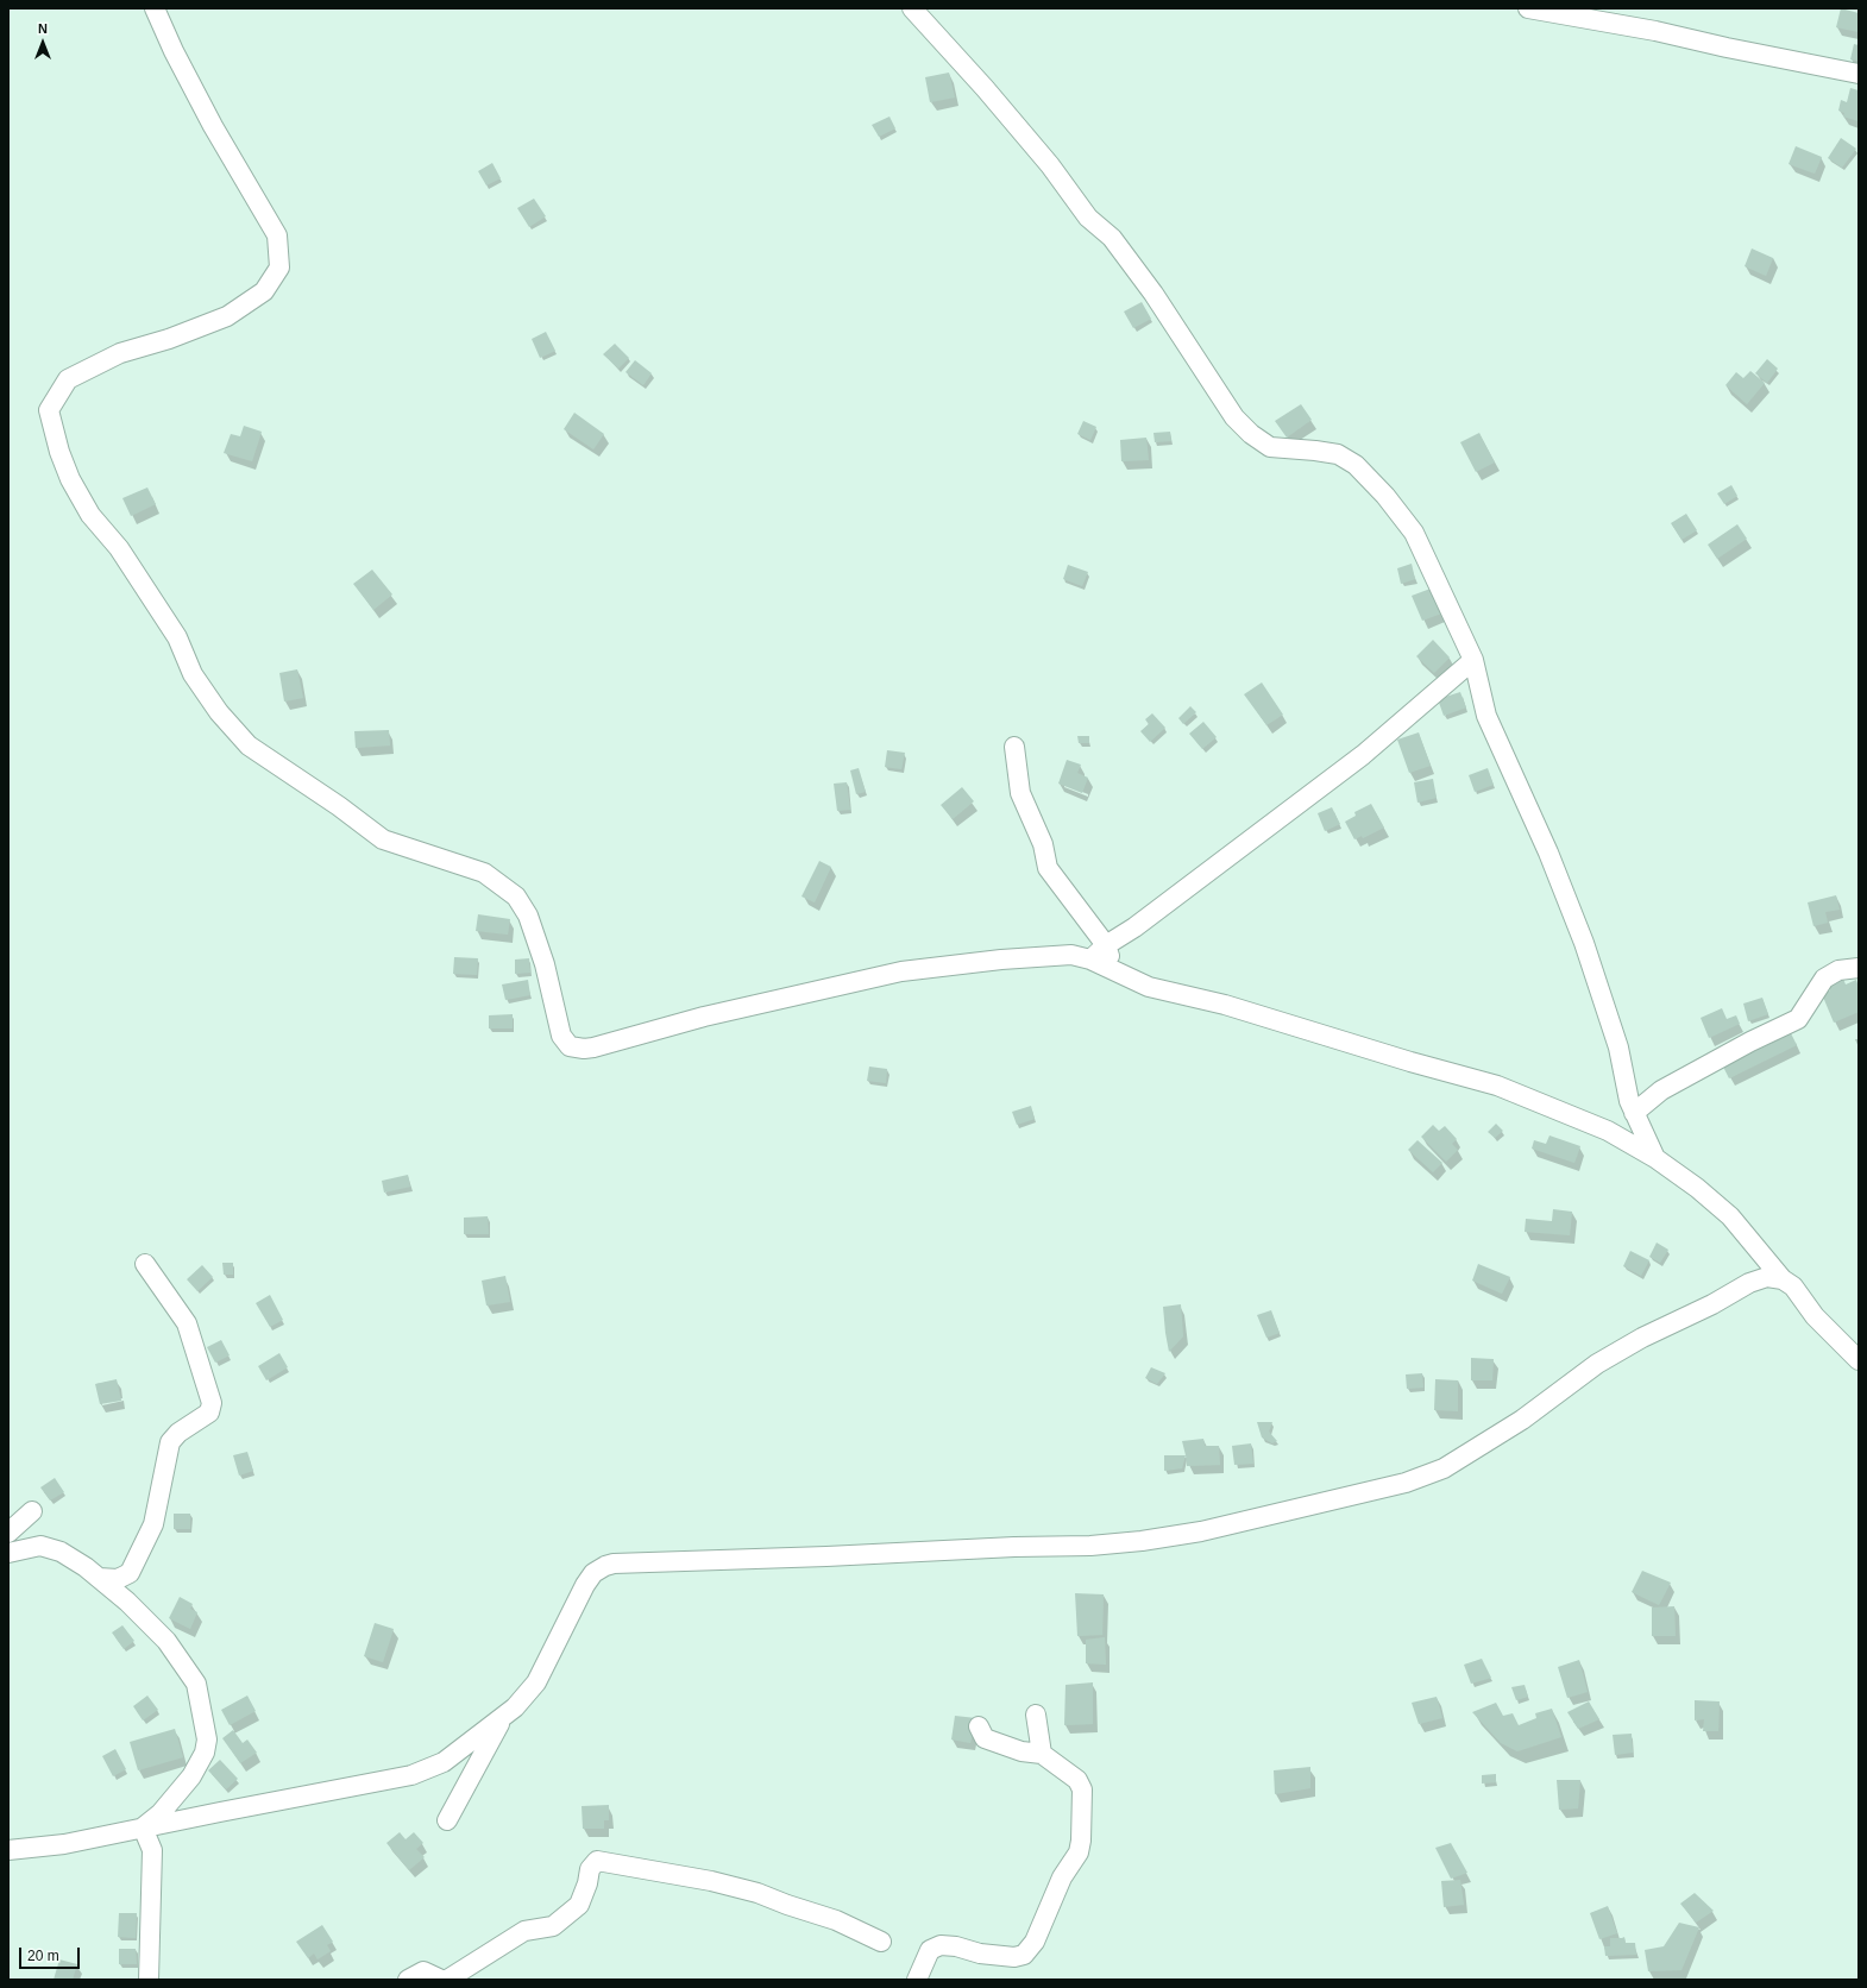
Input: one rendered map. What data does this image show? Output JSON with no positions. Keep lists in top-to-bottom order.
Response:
{
  "scale_bar": "20 m",
  "north": "top"
}
